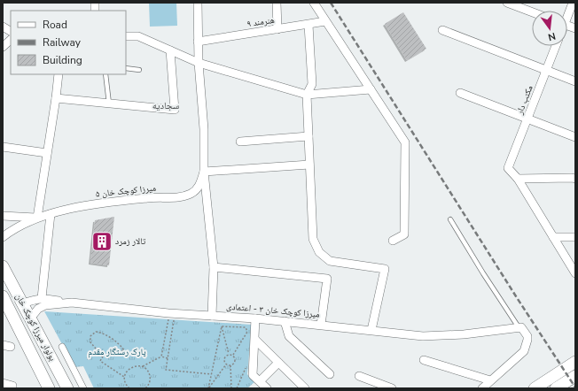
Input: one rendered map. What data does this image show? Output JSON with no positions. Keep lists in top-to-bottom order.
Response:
{
  "streets": {
    "main road": ["بولوار میرزا کوچک خان"],
    "street": [
      "هنرمند ۹",
      "مکتب دار",
      "میرزا کوچک خان ۵",
      "میرزا کوچک خان ۳ - اعتمادی"
    ]
  },
  "crossings": [
    ["میرزا کوچک خان ۳ - اعتمادی", "بولوار میرزا کوچک خان"]
  ],
  "districts": ["سجادیه"],
  "parks": ["پارک رستگار مقدم"],
  "places": {
    "building": ["تالار زمرد"]
  },
  "legend": ["Road", "Railway", "Building"],
  "north": "bottom"
}
